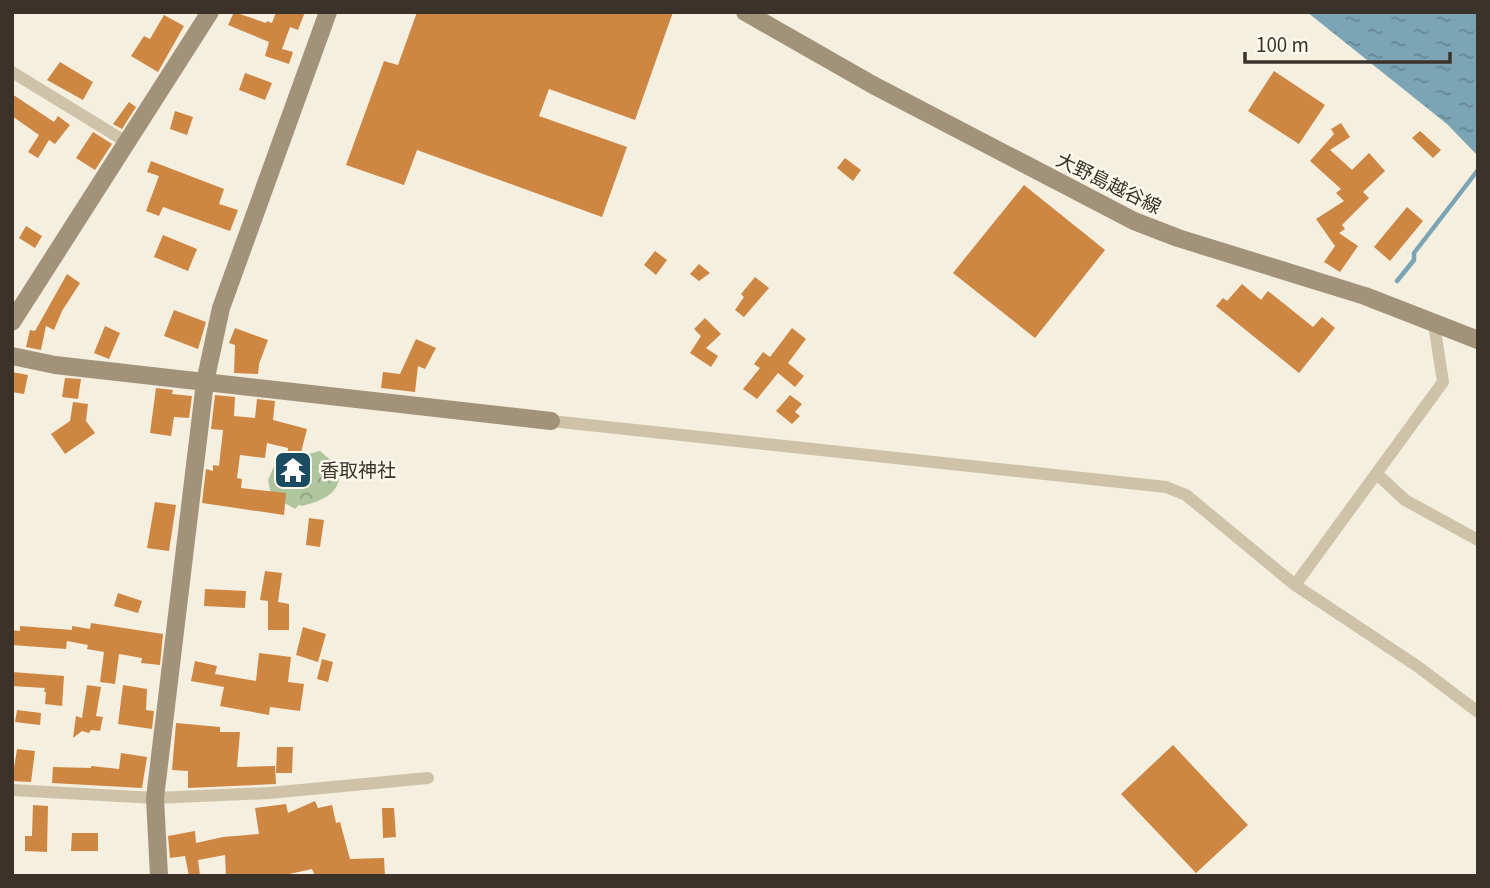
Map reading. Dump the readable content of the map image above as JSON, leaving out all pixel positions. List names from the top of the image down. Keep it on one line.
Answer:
{"streets":{"street":["大野島越谷線"]},"places":{"temple":["香取神社"]},"scale_bar":"100 m"}
